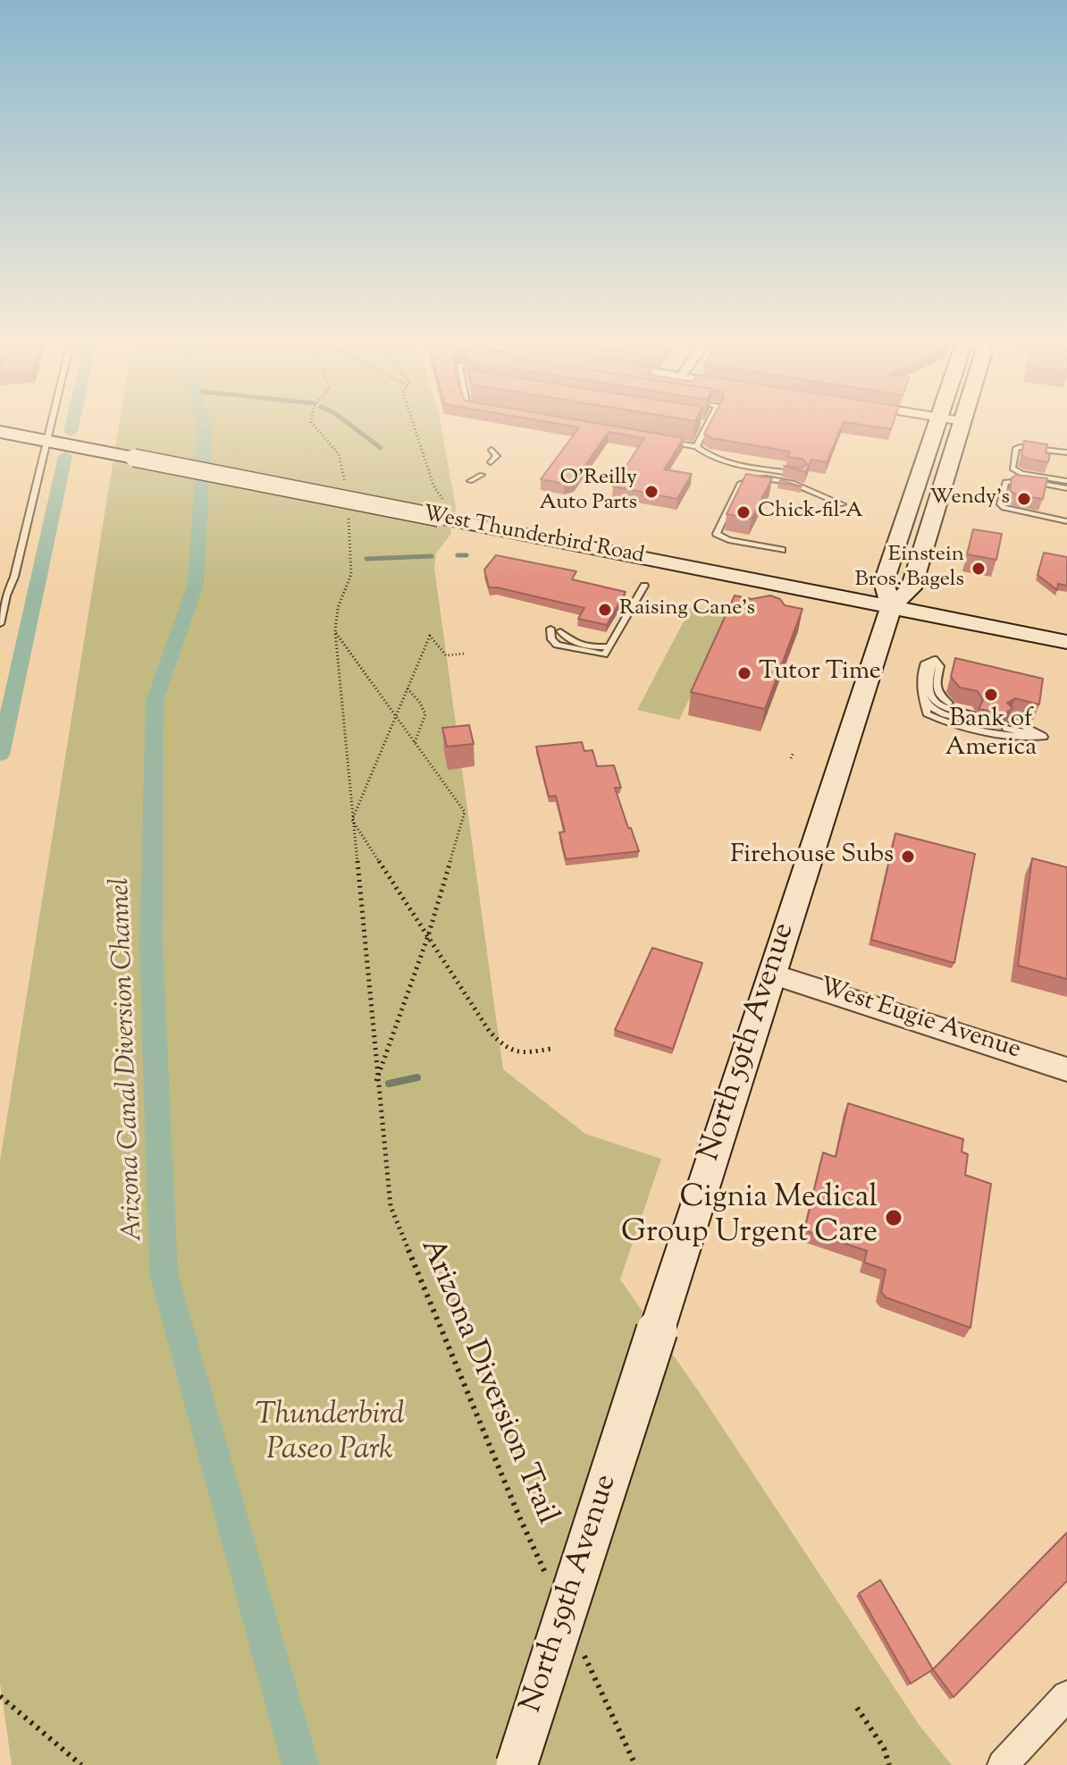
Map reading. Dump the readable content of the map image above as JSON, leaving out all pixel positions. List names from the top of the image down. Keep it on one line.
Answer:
{"streets":{"main road":["West Thunderbird Road","North 59th Avenue"],"street":["West Eugie Avenue"],"path":["Arizona Diversion Trail"]},"crossings":[["West Thunderbird Road","North 59th Avenue"],["West Eugie Avenue","North 59th Avenue"]],"water":["Arizona Canal Diversion Channel"],"parks":["Thunderbird Paseo Park"],"places":["O'Reilly Auto Parts","Wendy's","Chick-fil-A","Einstein Bros. Bagels","Raising Cane's","Tutor Time","Bank of America","Firehouse Subs","Cignia Medical Group Urgent Care"]}
